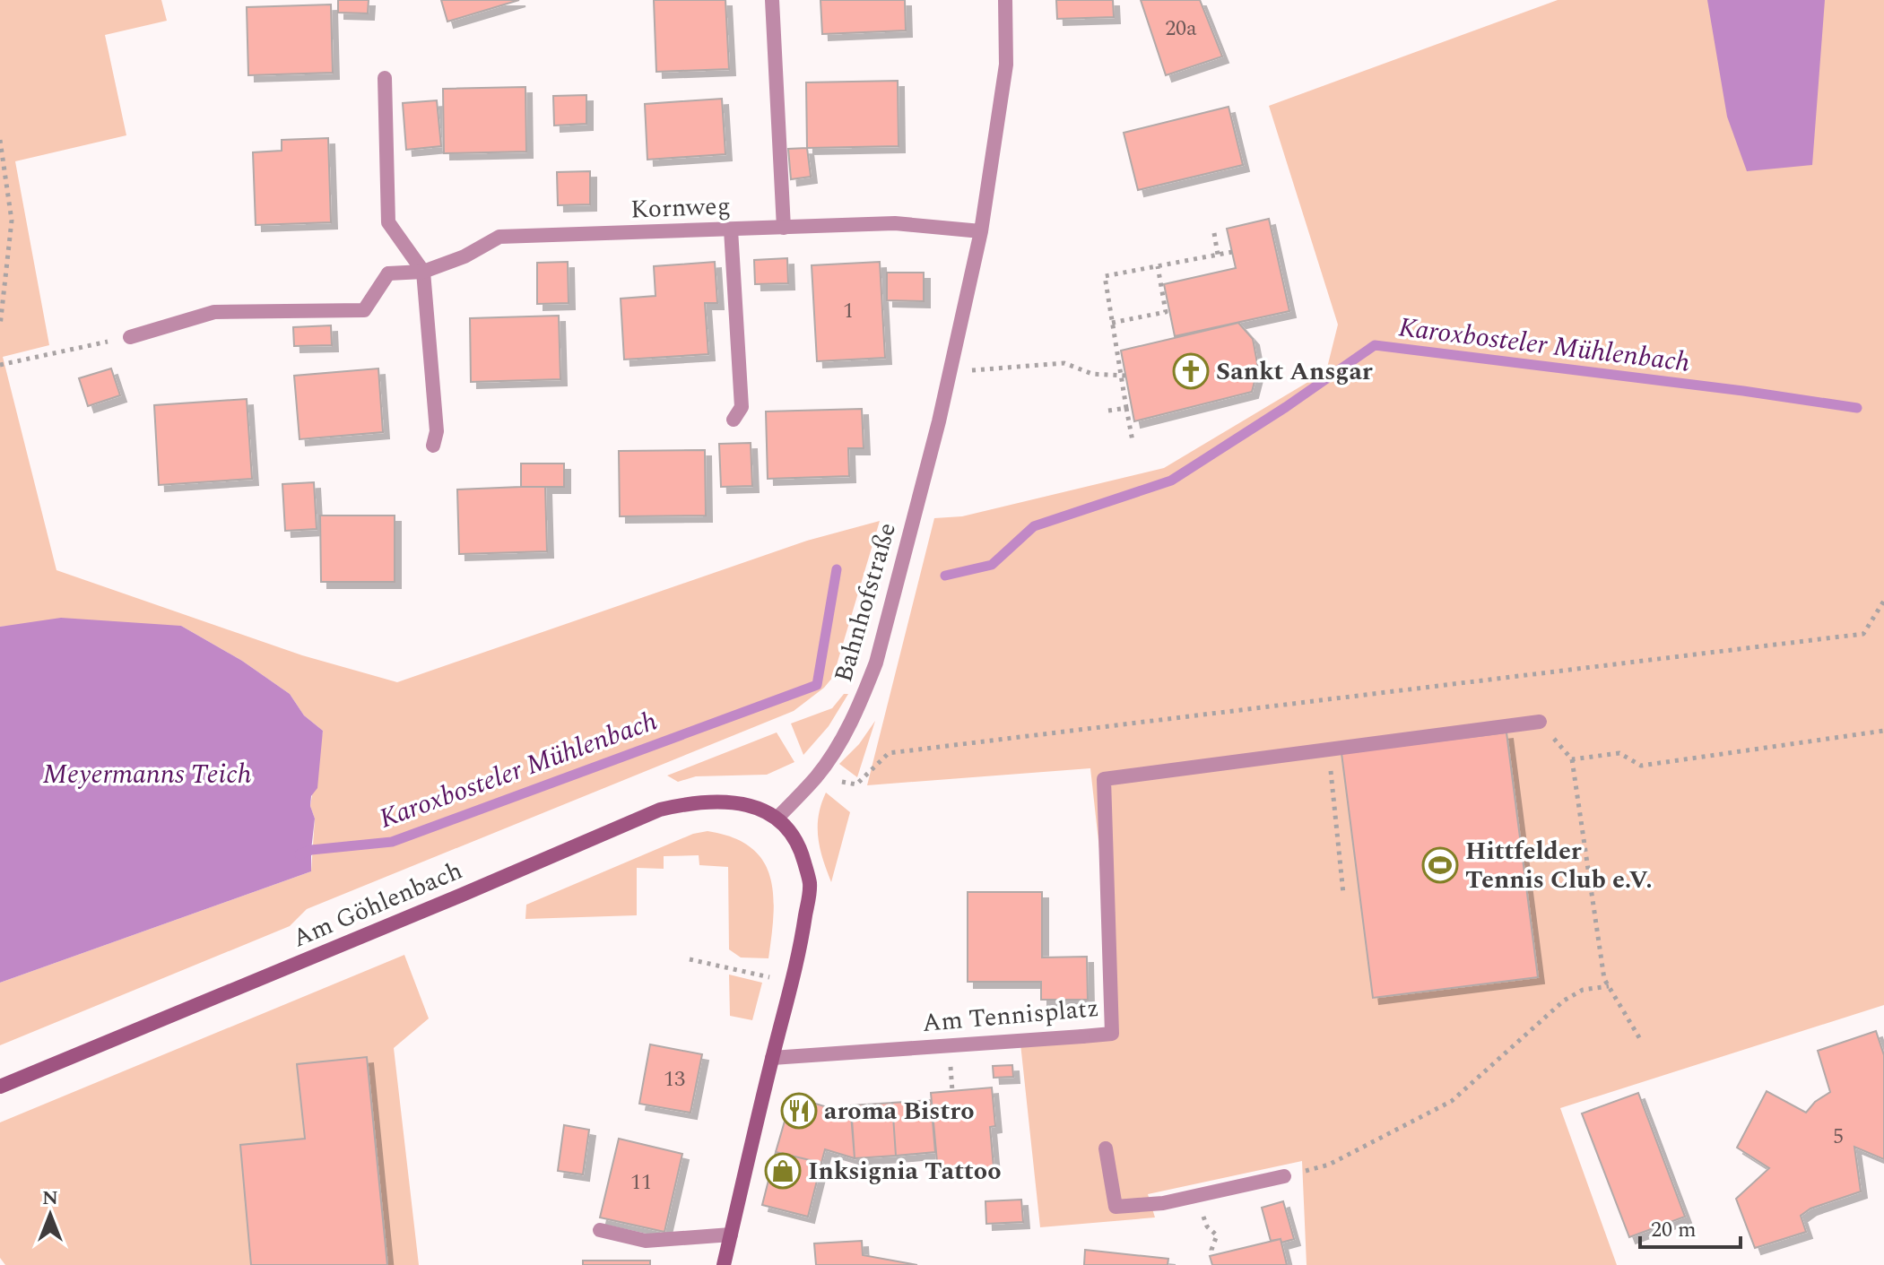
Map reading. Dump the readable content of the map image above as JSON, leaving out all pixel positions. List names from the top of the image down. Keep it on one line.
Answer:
{"streets":{"street":["Kornweg","Bahnhofstraße","Am Göhlenbach","Am Tennisplatz"]},"crossings":[["Kornweg","Bahnhofstraße"],["Bahnhofstraße","Am Göhlenbach"]],"water":["Karoxbosteler Mühlenbach","Meyermanns Teich"],"places":{"church":["Sankt Ansgar"],"sports":["Hittfelder Tennis Club e.V."],"restaurant":["aroma Bistro"],"shop":["Inksignia Tattoo"]},"house_numbers":["20a","1","13","5","11"],"scale_bar":"20 m","north":"top"}
